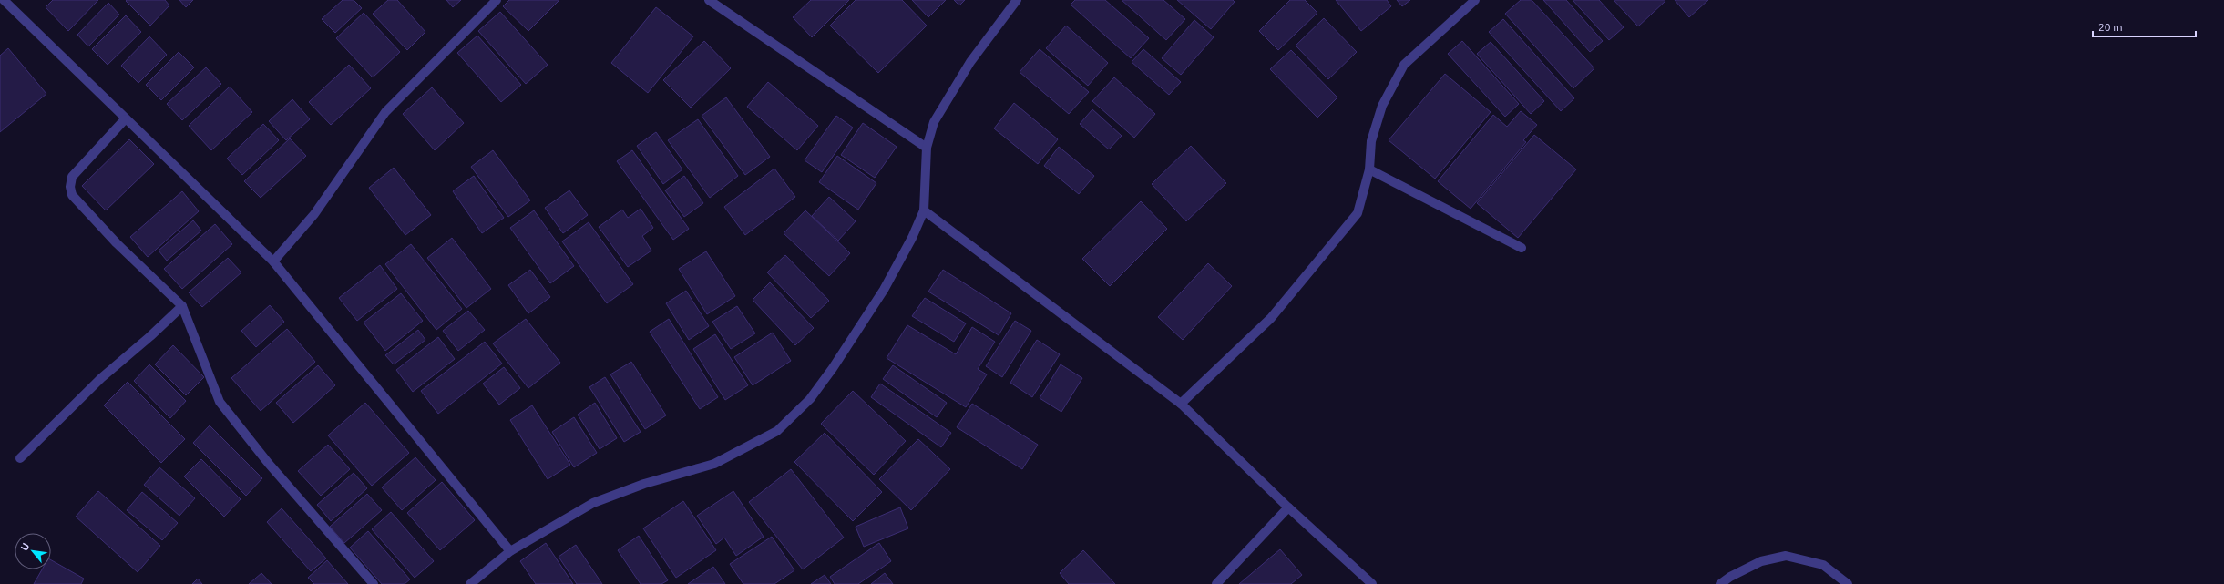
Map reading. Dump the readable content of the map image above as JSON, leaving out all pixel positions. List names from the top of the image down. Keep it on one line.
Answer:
{"scale_bar":"20 m","north":"top left"}
